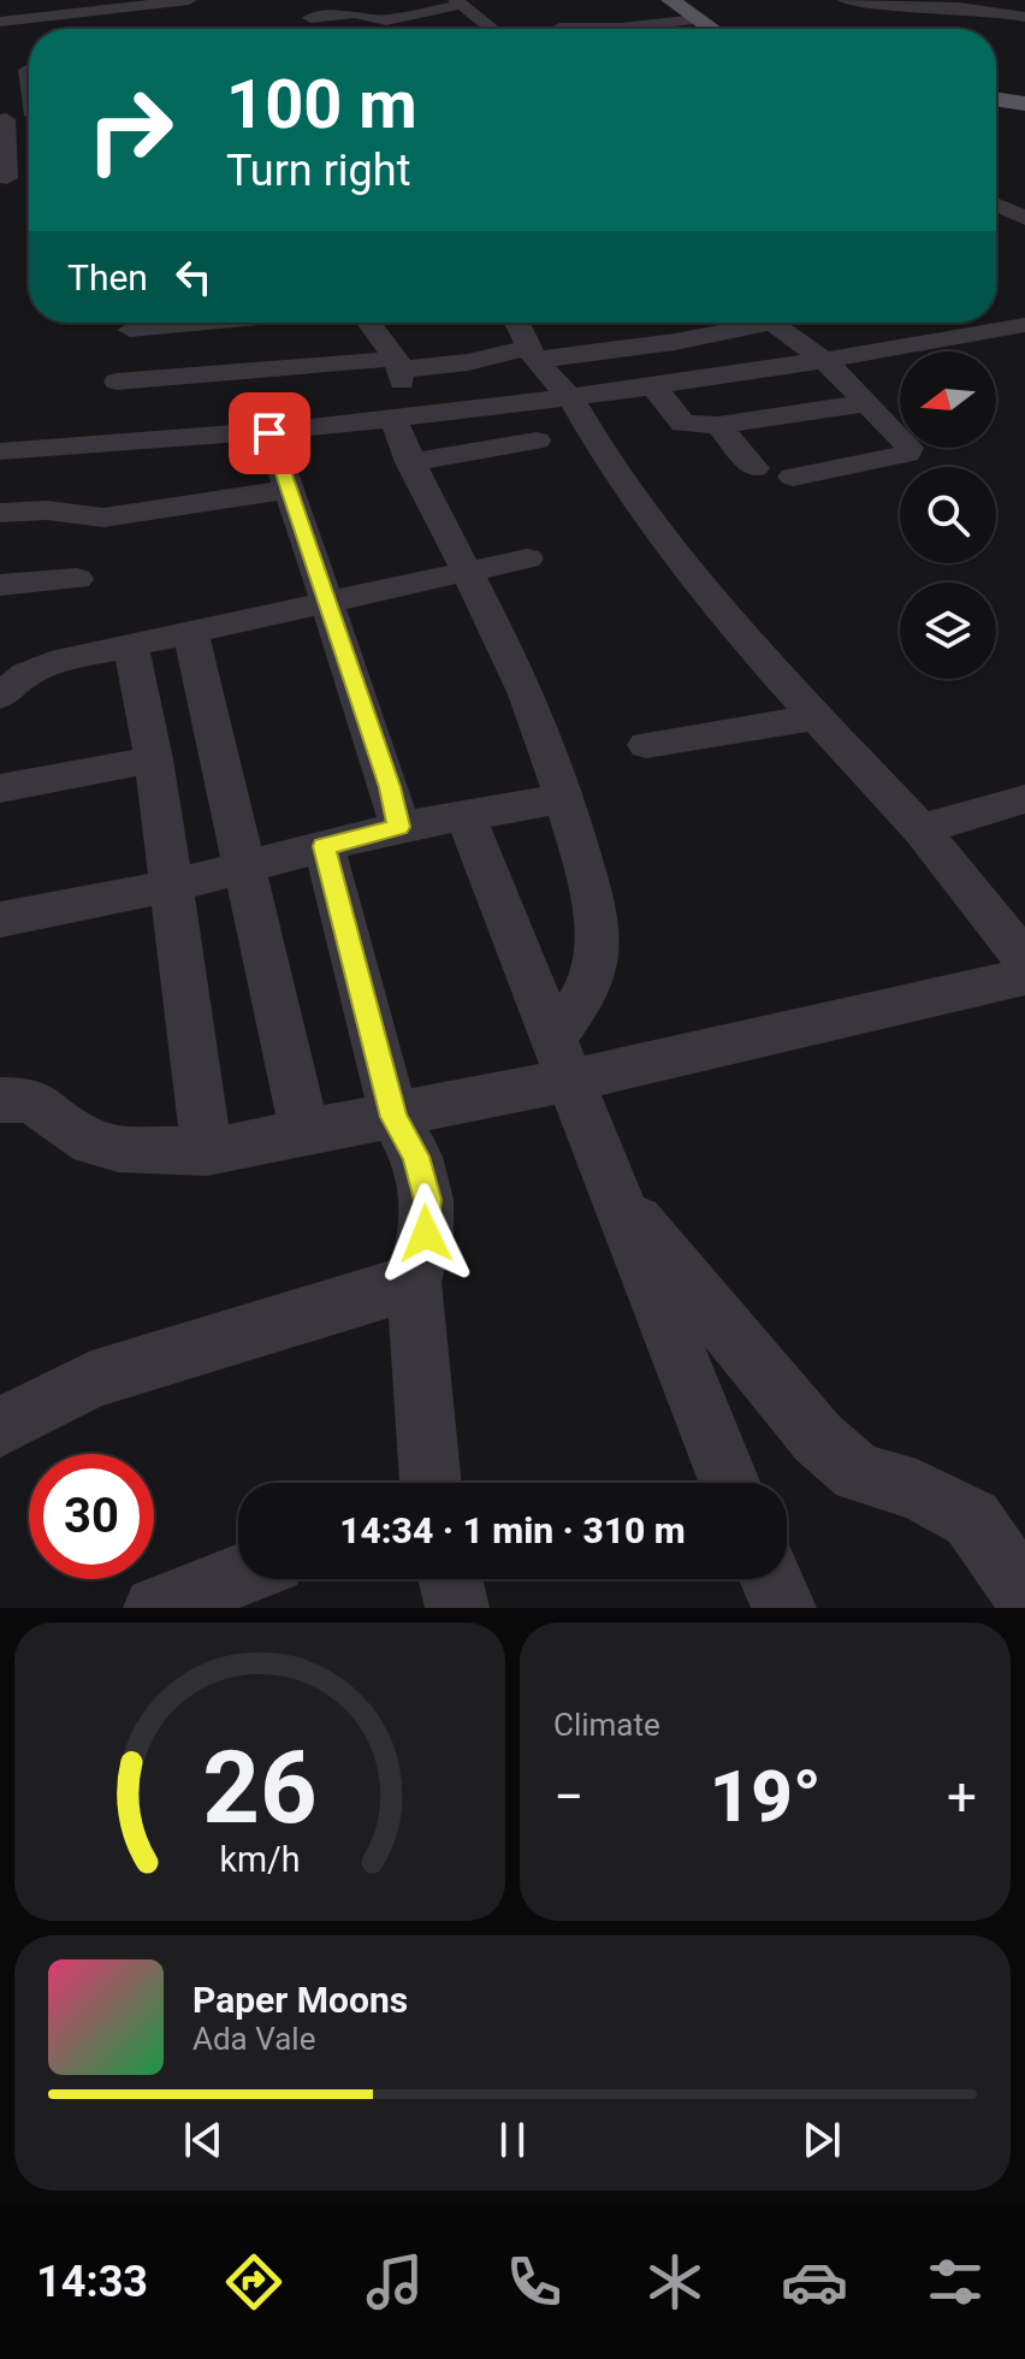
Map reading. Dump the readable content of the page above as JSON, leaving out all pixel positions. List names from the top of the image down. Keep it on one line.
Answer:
{"north":"left","page":{"turn":["100 m","Turn right"],"then":"Then","limit":"30","trip":"14:34 · 1 min · 310 m","tile":"Climate","heat":["−","19°","+"],"song":["Paper Moons","Ada Vale"],"tabs":"14:33","gauge":["26","km/h"]}}
